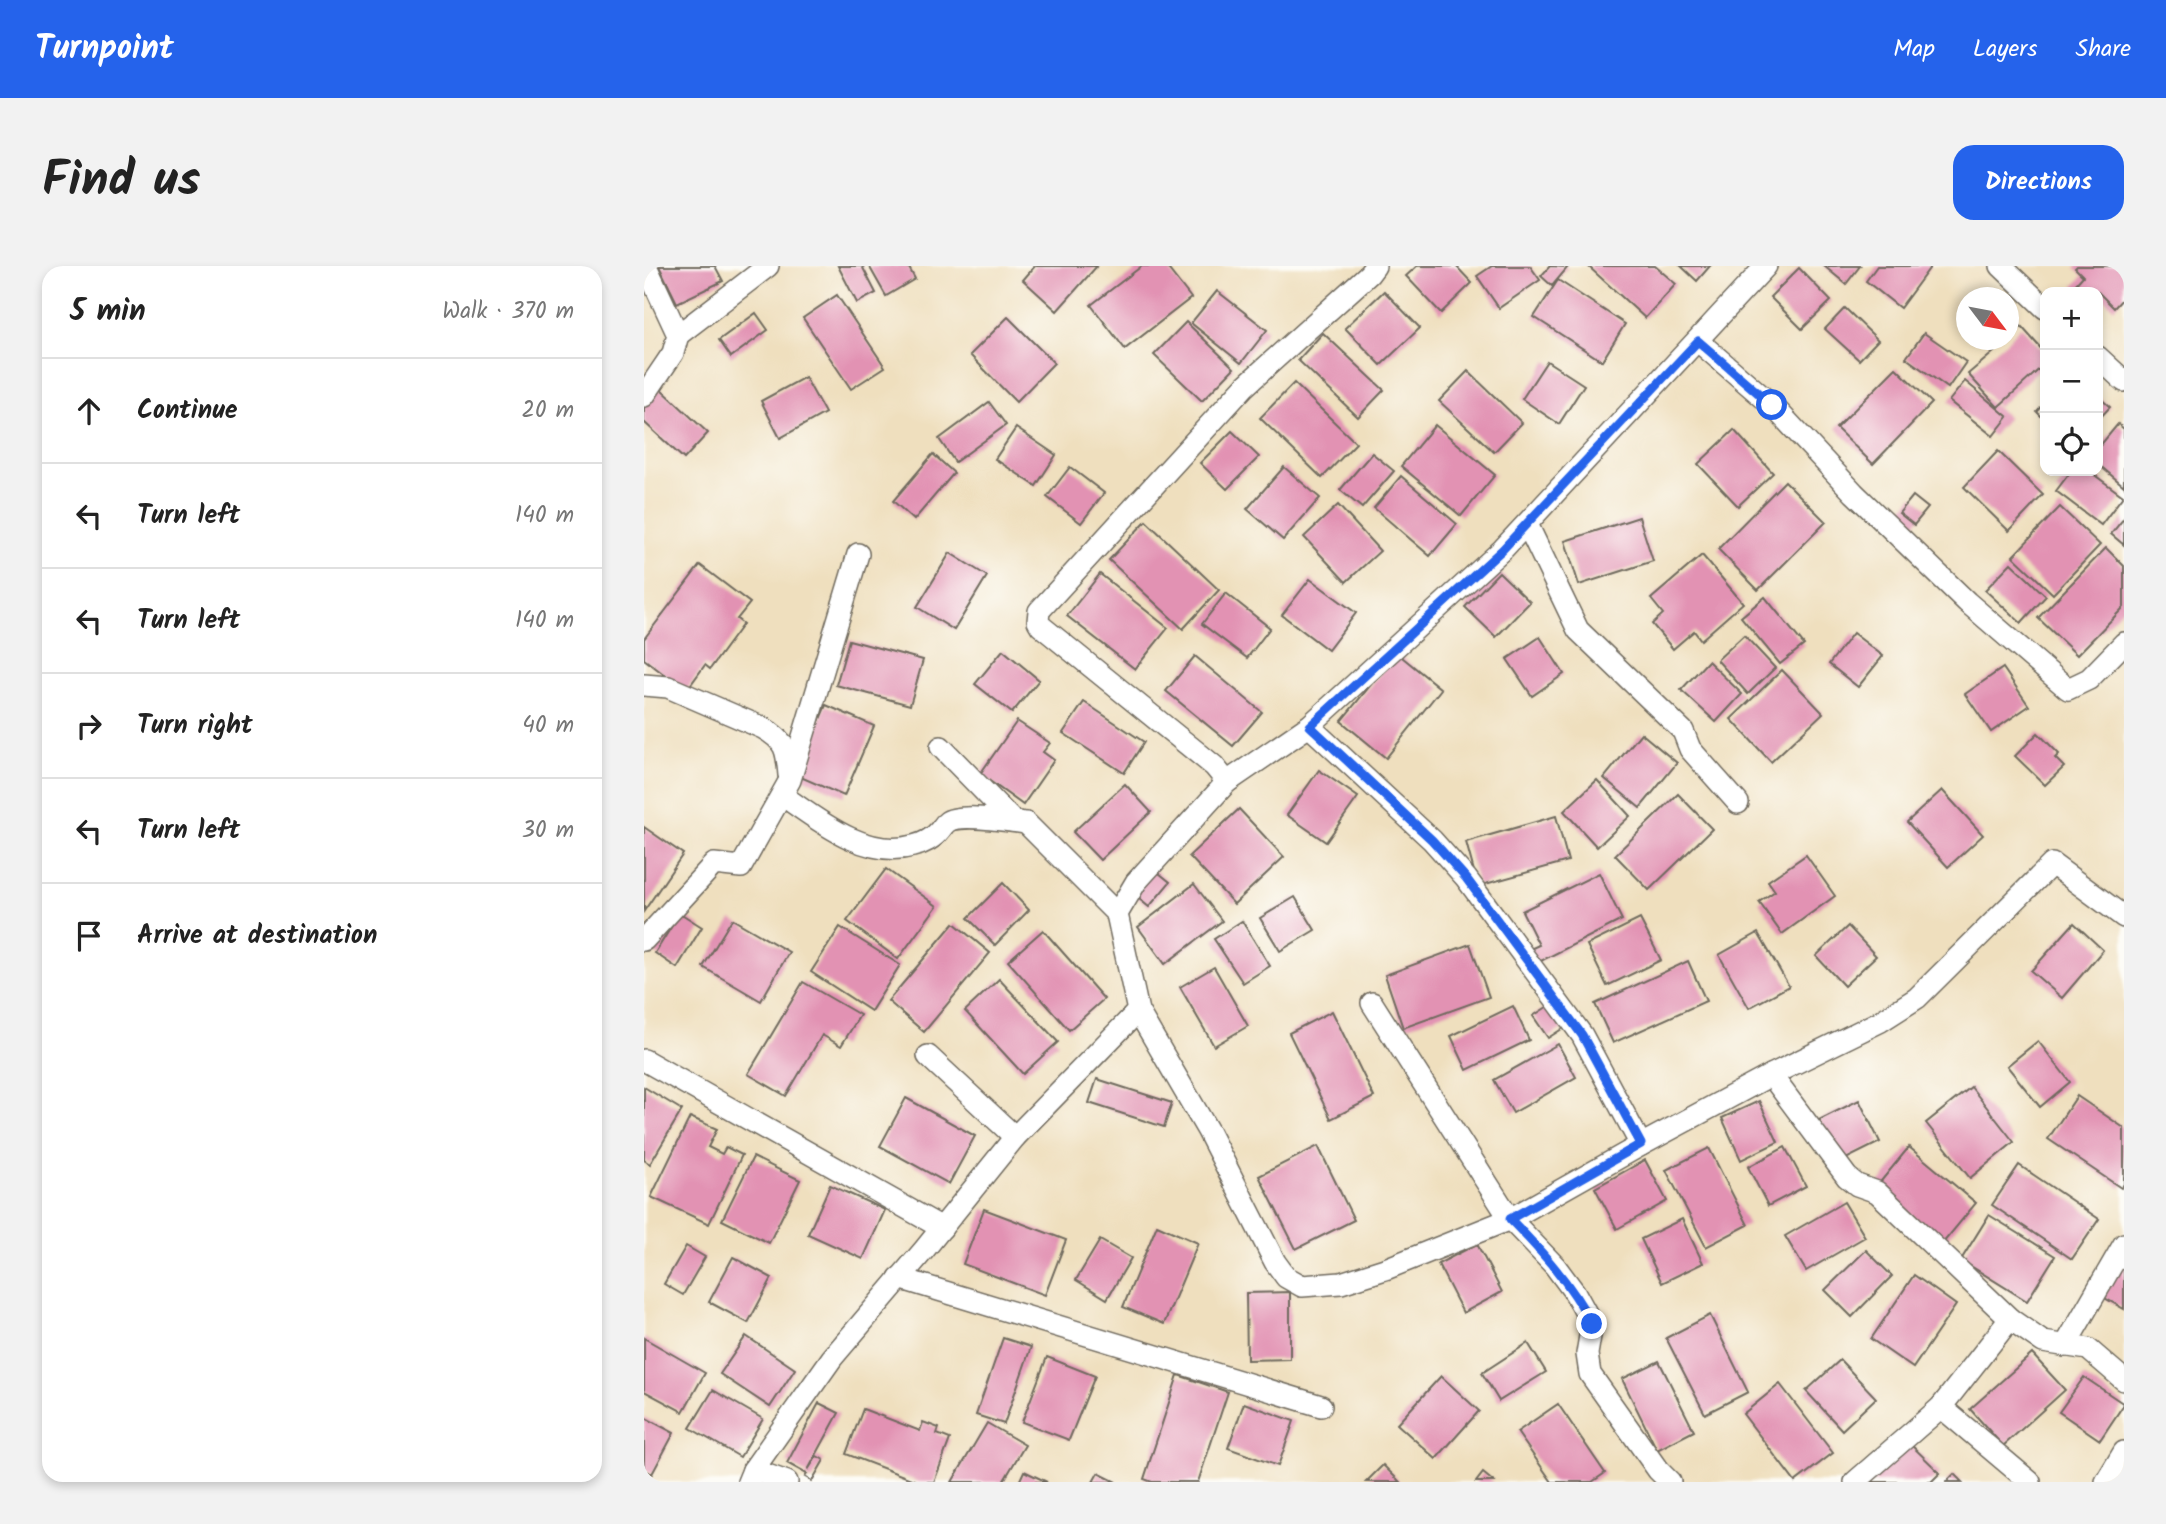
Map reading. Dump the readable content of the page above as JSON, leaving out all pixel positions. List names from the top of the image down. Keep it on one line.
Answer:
{"north":"bottom right","page":{"header":"Turnpoint","nav":["Map","Layers","Share"],"title":"Find us","buttons":"Directions","heading":["5 min","Walk · 370 m"],"map_buttons":["+","−"],"list":[["Continue","20 m"],["Turn left","140 m"],["Turn left","140 m"],["Turn right","40 m"],["Turn left","30 m"],"Arrive at destination"]}}
